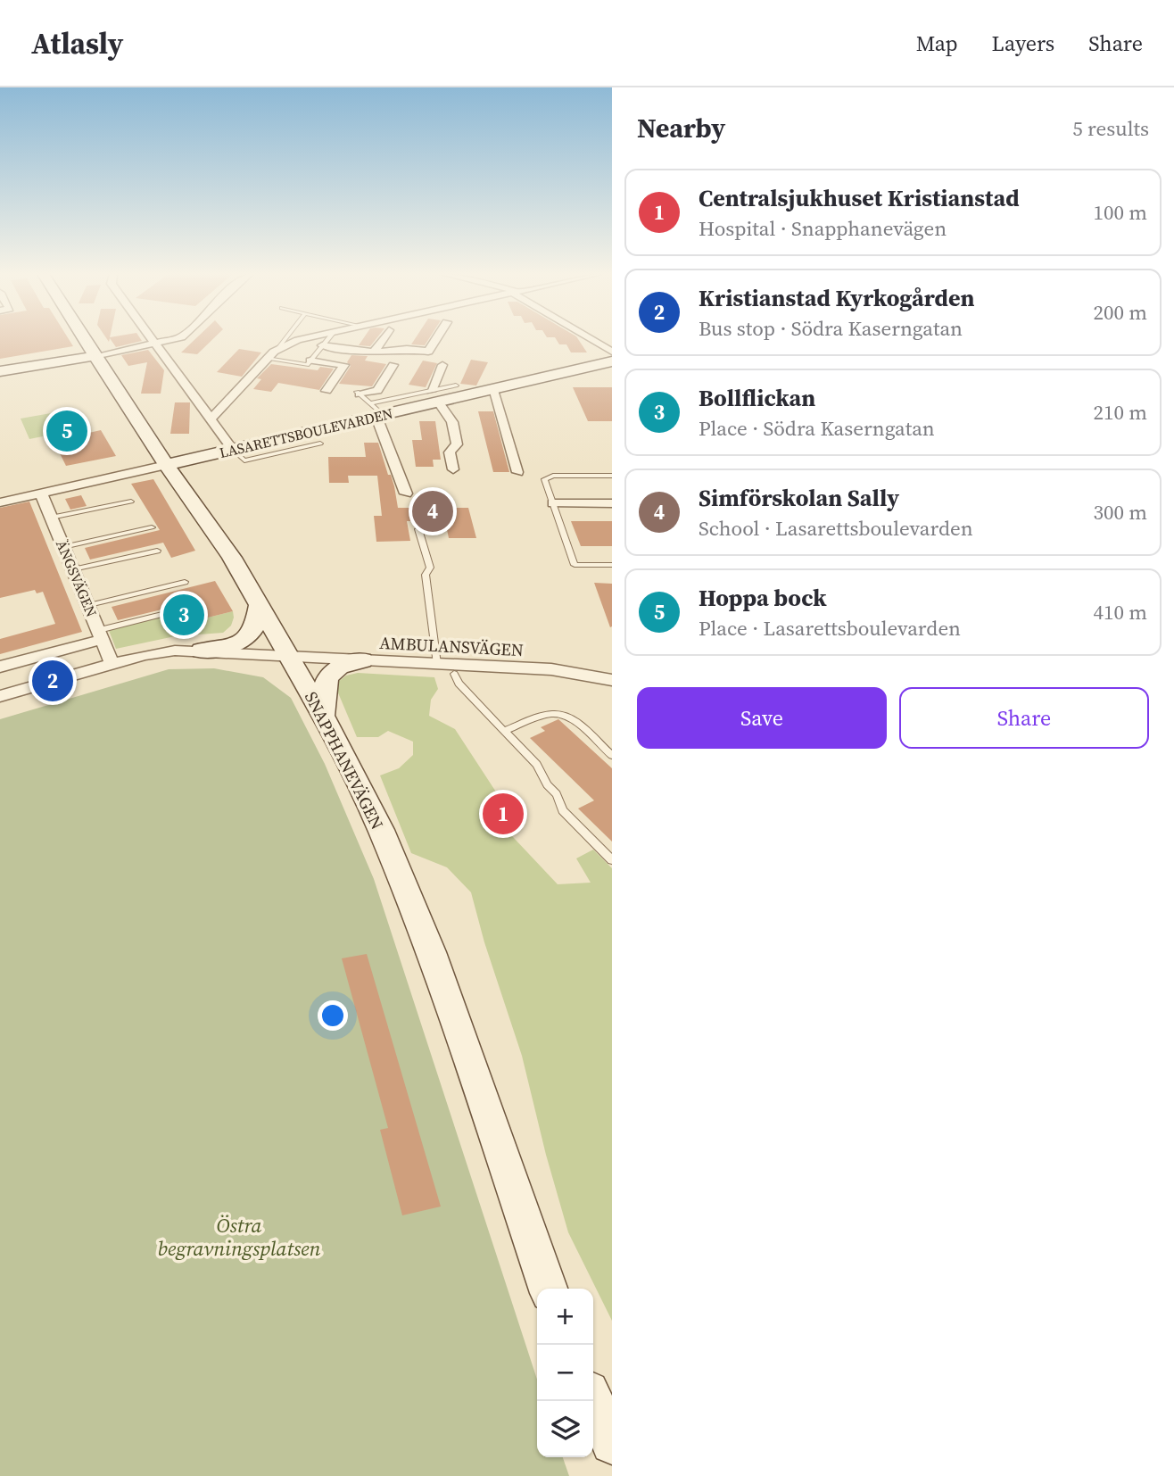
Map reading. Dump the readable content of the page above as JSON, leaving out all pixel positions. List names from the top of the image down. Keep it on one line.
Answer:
{"streets":{"main road":["LASARETTSBOULEVARDEN","SNAPPHANEVÄGEN"],"street":["ÄNGSVÄGEN","AMBULANSVÄGEN"]},"crossings":[["LASARETTSBOULEVARDEN","ÄNGSVÄGEN"],["LASARETTSBOULEVARDEN","SNAPPHANEVÄGEN"],["ÄNGSVÄGEN","AMBULANSVÄGEN"],["AMBULANSVÄGEN","SNAPPHANEVÄGEN"]],"parks":["Östra begravningsplatsen"],"page":{"header":"Atlasly","nav":["Map","Layers","Share"],"heading":["Nearby","5 results"],"list":[{"mark":"1","name":"Centralsjukhuset Kristianstad","note":"Hospital · Snapphanevägen","value":"100 m"},{"mark":"2","name":"Kristianstad Kyrkogården","note":"Bus stop · Södra Kaserngatan","value":"200 m"},{"mark":"3","name":"Bollflickan","note":"Place · Södra Kaserngatan","value":"210 m"},{"mark":"4","name":"Simförskolan Sally","note":"School · Lasarettsboulevarden","value":"300 m"},{"mark":"5","name":"Hoppa bock","note":"Place · Lasarettsboulevarden","value":"410 m"}],"pins":["5","4","3","2","1"],"buttons":["Save","Share"],"map_buttons":["+","−"]}}
